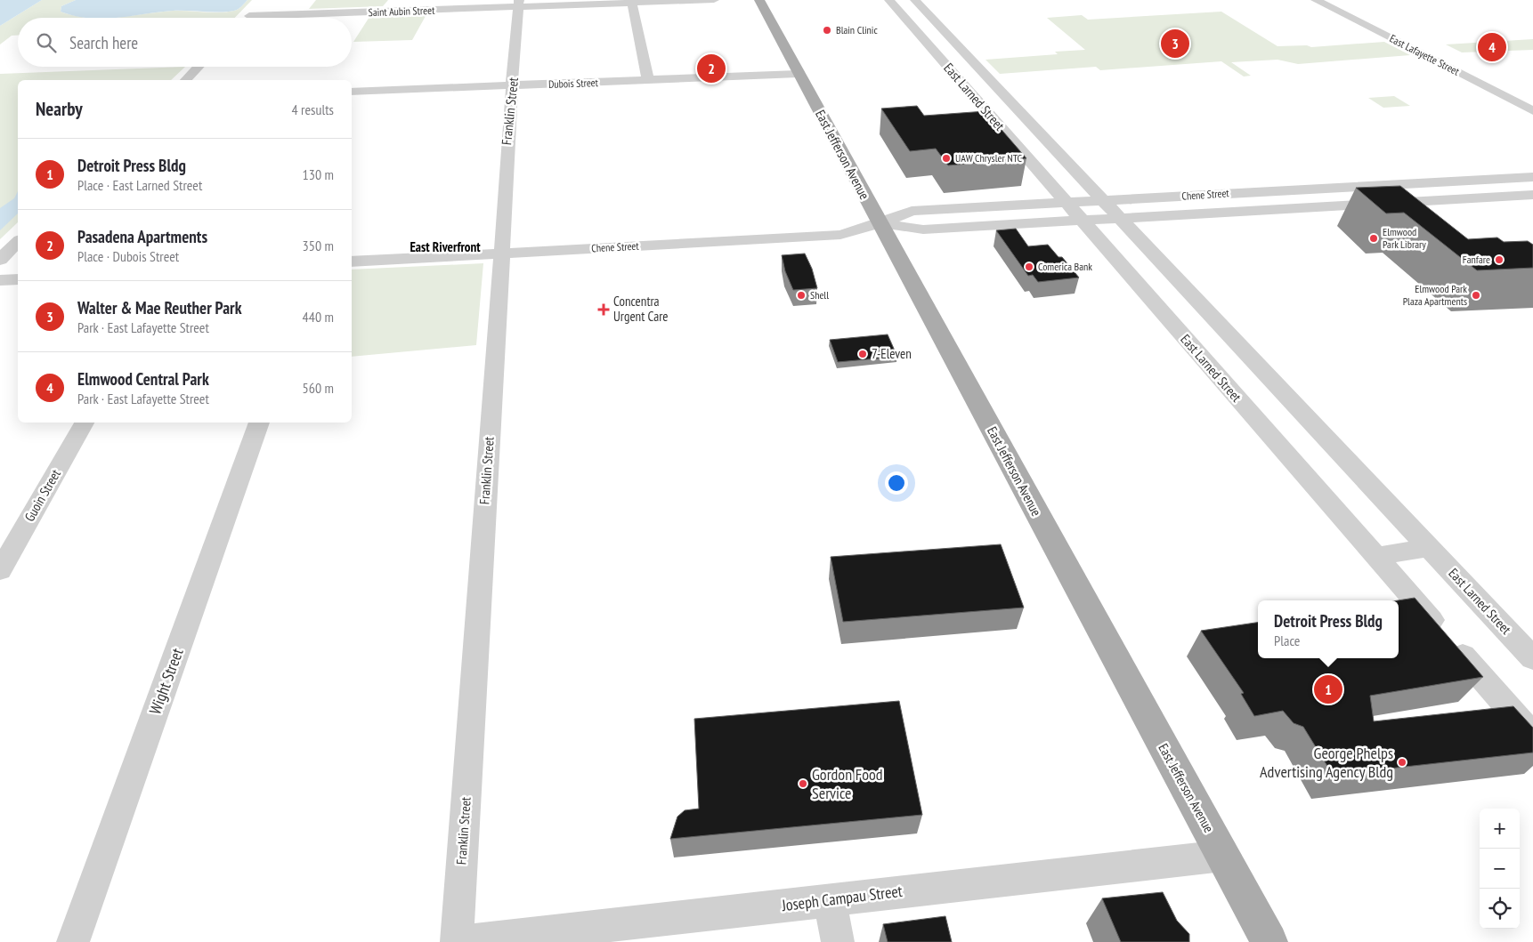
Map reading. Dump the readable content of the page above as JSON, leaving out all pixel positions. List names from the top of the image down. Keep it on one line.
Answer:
{"streets":{"main road":["East Jefferson Avenue"],"street":["Saint Aubin Street","East Lafayette Street","Dubois Street","East Larned Street","Franklin Street","Chene Street","Guoin Street","Wight Street","Joseph Campau Street"]},"crossings":[["Saint Aubin Street","Franklin Street"],["Dubois Street","Franklin Street"],["Dubois Street","East Jefferson Avenue"],["East Larned Street","Chene Street"],["Franklin Street","Chene Street"],["East Jefferson Avenue","Chene Street"],["East Jefferson Avenue","Joseph Campau Street"]],"districts":["East Riverfront"],"places":{"other":["Blain Clinic","UAW Chrysler NTC","Elmwood Park Library","Fanfare","Comerica Bank","Shell","Elmwood Park Plaza Apartments","7-Eleven","George Phelps Advertising Agency Bldg","Gordon Food Service"],"health":["Concentra Urgent Care"]},"page":{"search":"Search here","pins":["3","4","2","1"],"heading":["Nearby","4 results"],"list":[{"mark":"1","name":"Detroit Press Bldg","note":"Place · East Larned Street","value":"130 m"},{"mark":"2","name":"Pasadena Apartments","note":"Place · Dubois Street","value":"350 m"},{"mark":"3","name":"Walter & Mae Reuther Park","note":"Park · East Lafayette Street","value":"440 m"},{"mark":"4","name":"Elmwood Central Park","note":"Park · East Lafayette Street","value":"560 m"}],"popup":["Detroit Press Bldg","Place"],"map_buttons":["+","−"]}}
